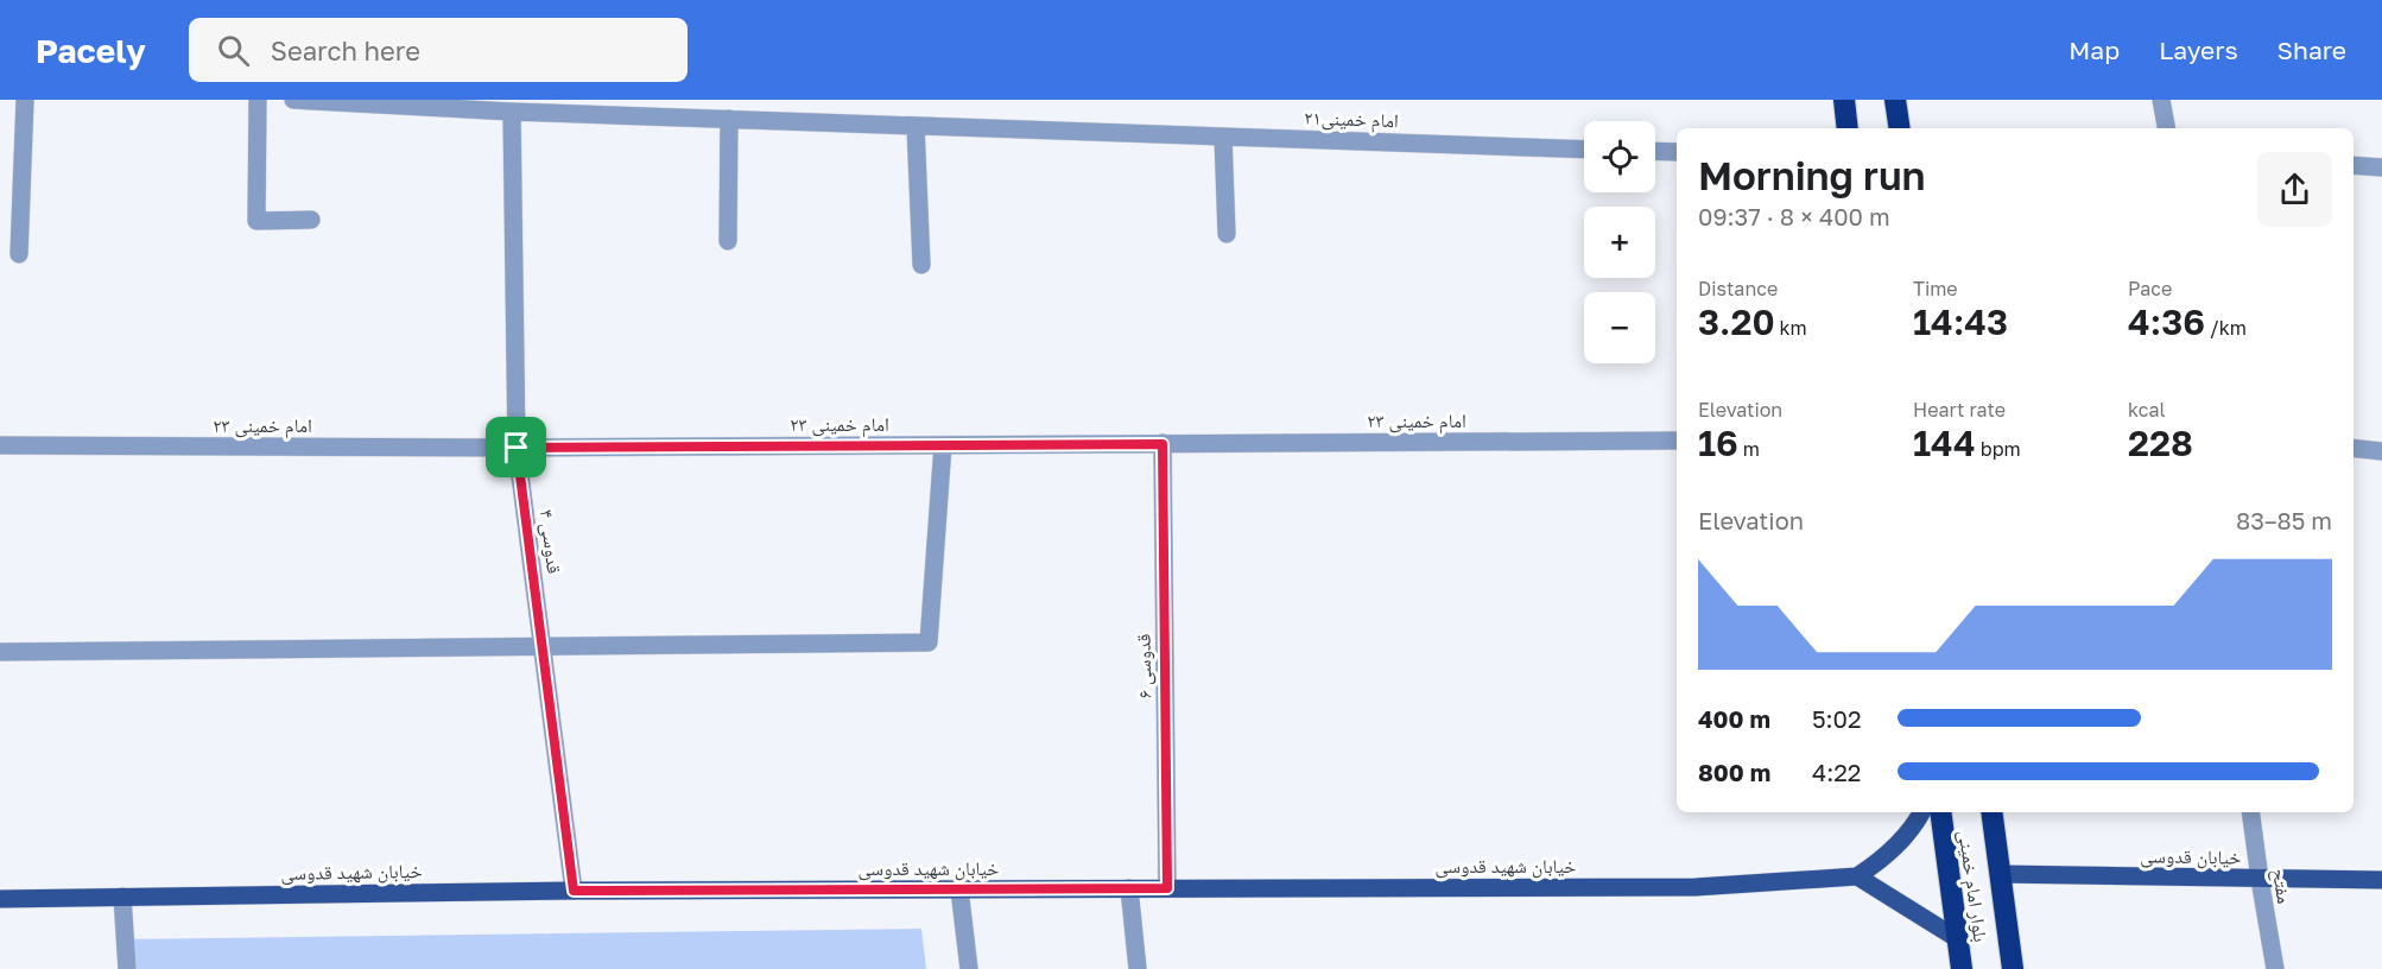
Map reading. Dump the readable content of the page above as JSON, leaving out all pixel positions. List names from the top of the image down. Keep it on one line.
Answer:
{"streets":{"highway":["بلوار امام خمینی"],"main road":["خیابان قدوسی","خیابان شهید قدوسی"],"street":["امام خمینی۲۱","امام خمینی ۲۳","قدوسی ۴","قدوسی ۶","مفتح"]},"crossings":[["امام خمینی۲۱","قدوسی ۴"],["امام خمینی ۲۳","قدوسی ۴"],["امام خمینی ۲۳","قدوسی ۶"],["قدوسی ۴","خیابان شهید قدوسی"],["قدوسی ۶","خیابان شهید قدوسی"],["خیابان قدوسی","بلوار امام خمینی"],["خیابان قدوسی","مفتح"]],"page":{"header":"Pacely","search":"Search here","nav":["Map","Layers","Share"],"map_buttons":["+","−"],"heading":["Morning run","09:37 · 8 × 400 m"],"stats":[["Distance","3.20 km"],["Time","14:43"],["Pace","4:36 /km"],["Elevation","16 m"],["Heart rate","144 bpm"],["kcal","228"]],"chart":["Elevation","83–85 m"],"list":[{"name":"400 m","note":"5:02"},{"name":"800 m","note":"4:22"}]}}
